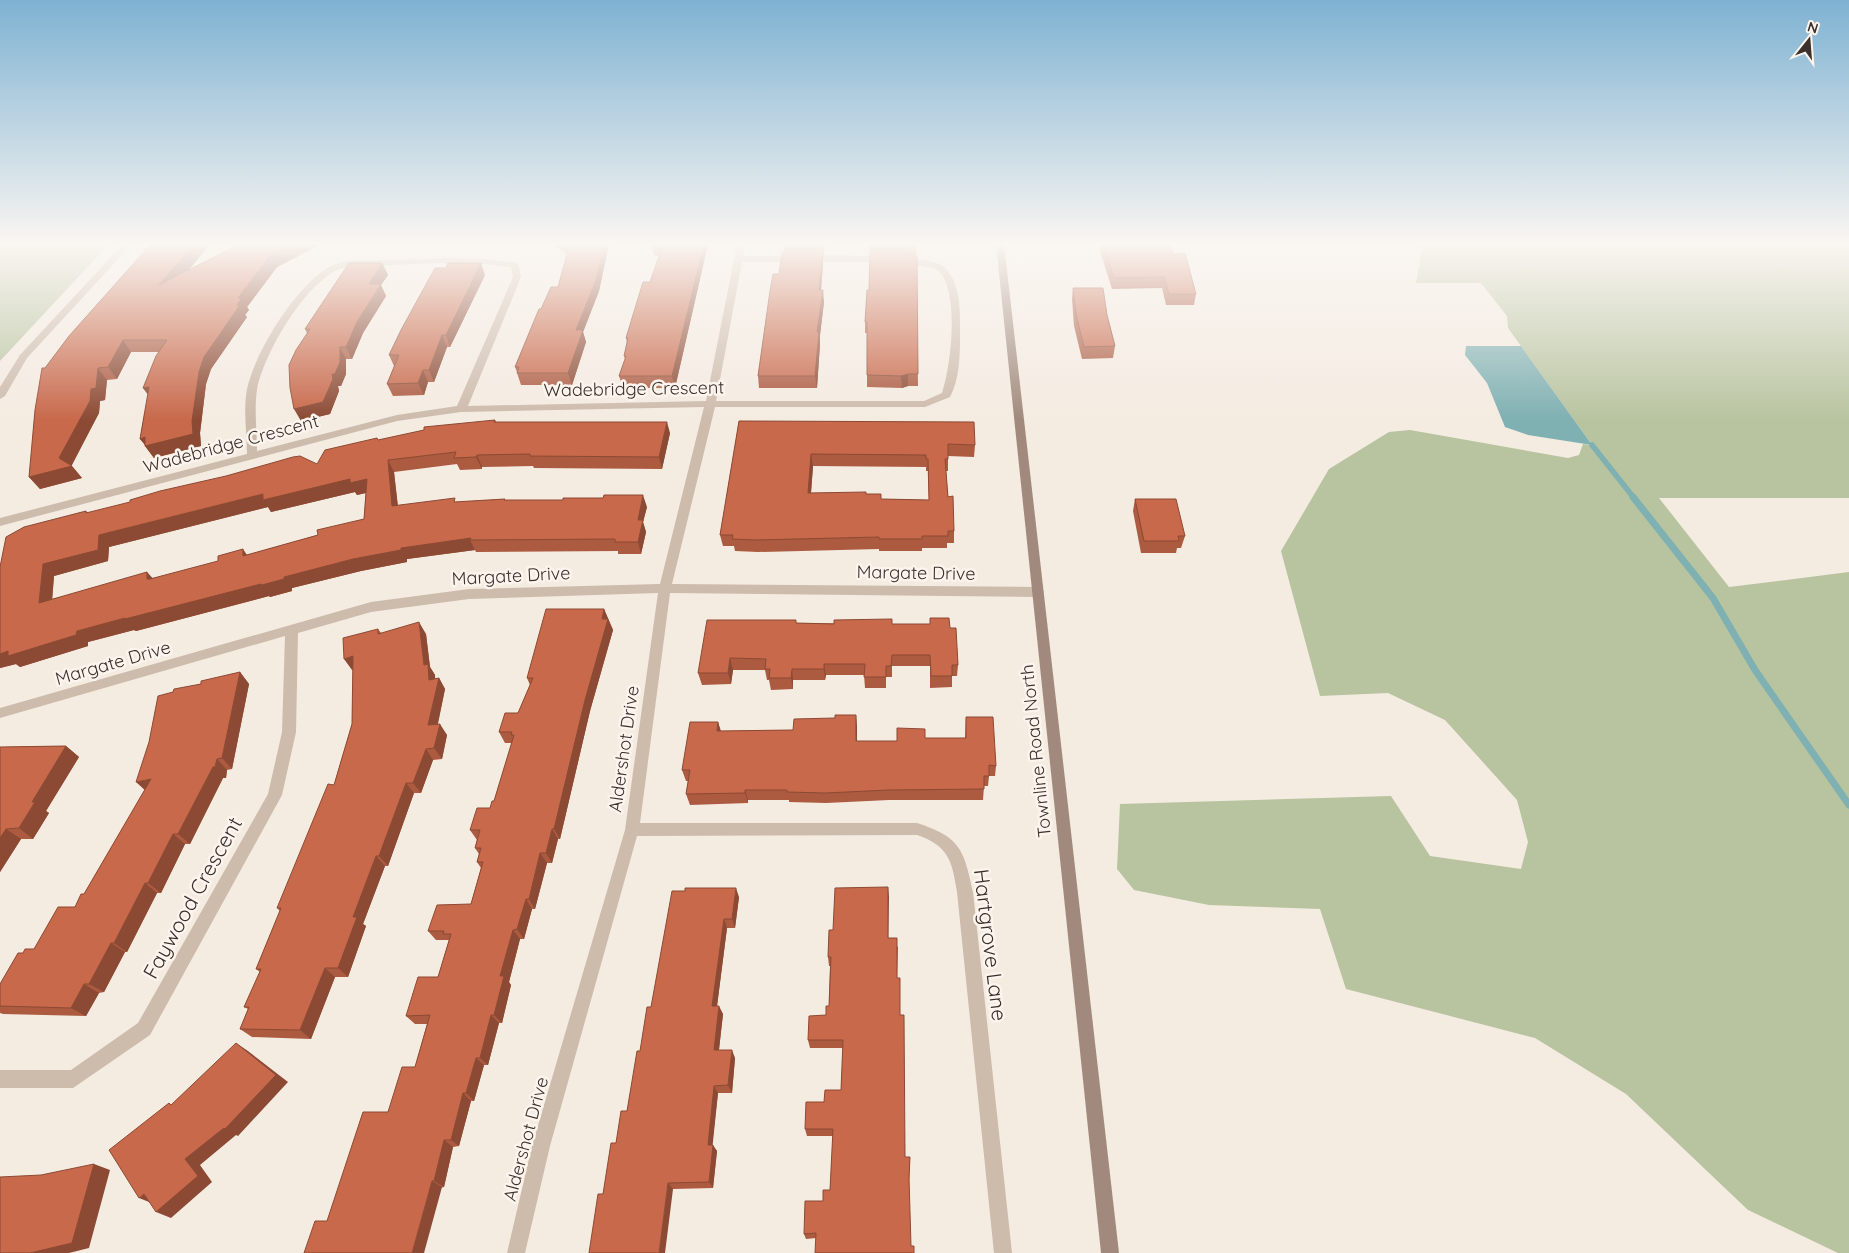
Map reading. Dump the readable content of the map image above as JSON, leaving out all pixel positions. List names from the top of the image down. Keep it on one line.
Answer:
{"streets":{"main road":["Townline Road North"],"street":["Wadebridge Crescent","Margate Drive","Aldershot Drive","Faywood Crescent","Hartgrove Lane"]},"crossings":[["Wadebridge Crescent","Aldershot Drive"],["Margate Drive","Aldershot Drive"],["Margate Drive","Townline Road North"],["Margate Drive","Faywood Crescent"],["Aldershot Drive","Hartgrove Lane"]],"north":"top"}
